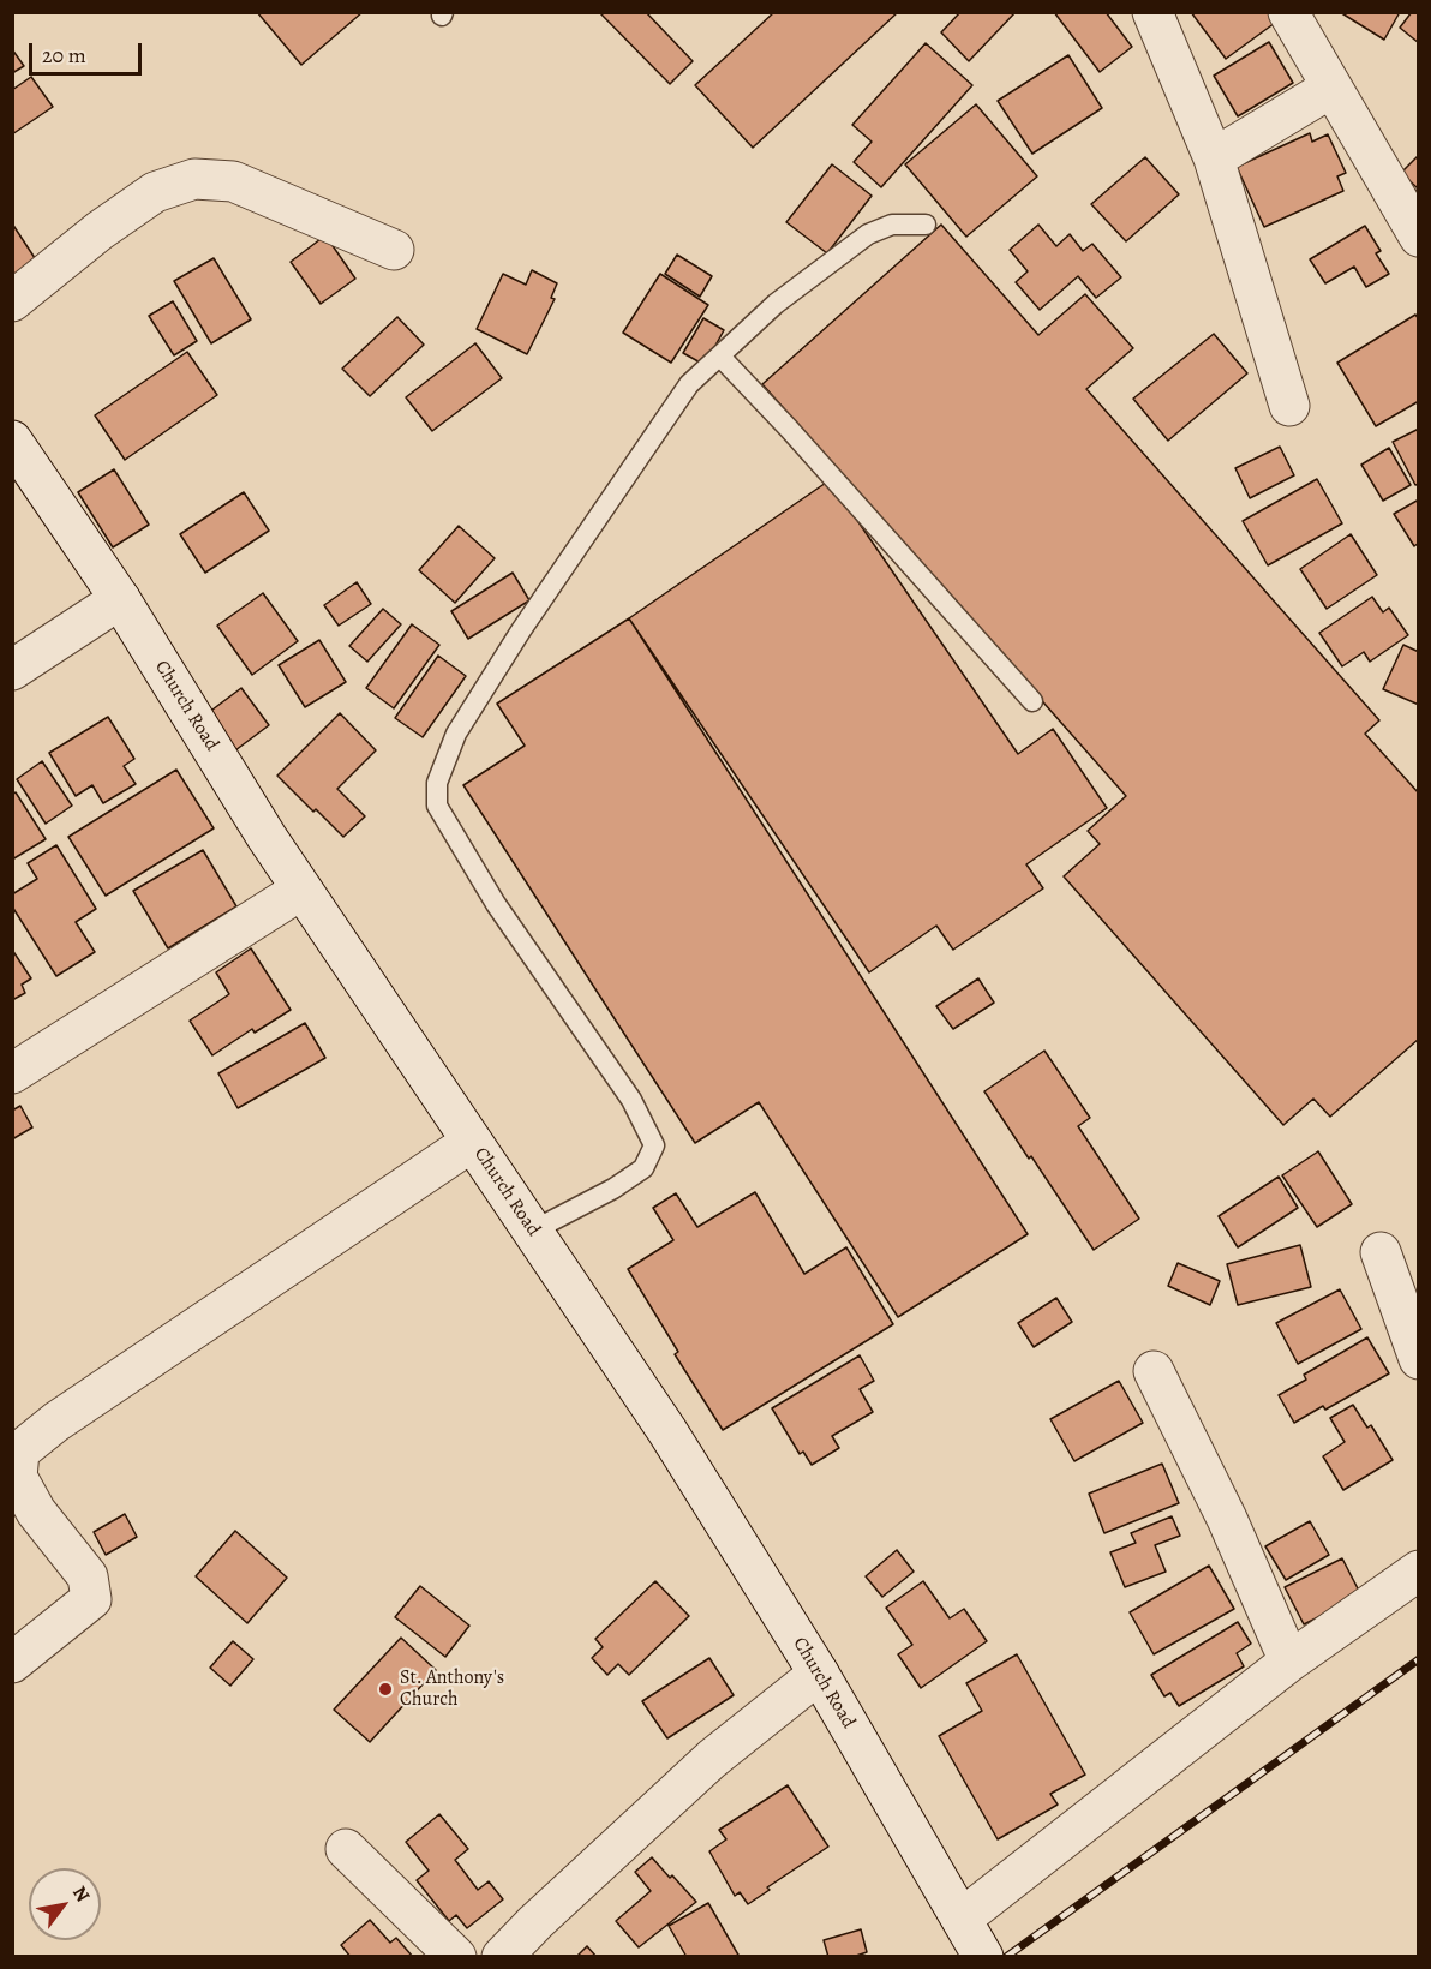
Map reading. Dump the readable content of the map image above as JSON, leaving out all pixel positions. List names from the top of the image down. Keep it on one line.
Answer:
{"streets":{"street":["Church Road"]},"places":["St. Anthony's Church"],"scale_bar":"20 m","north":"top right"}
